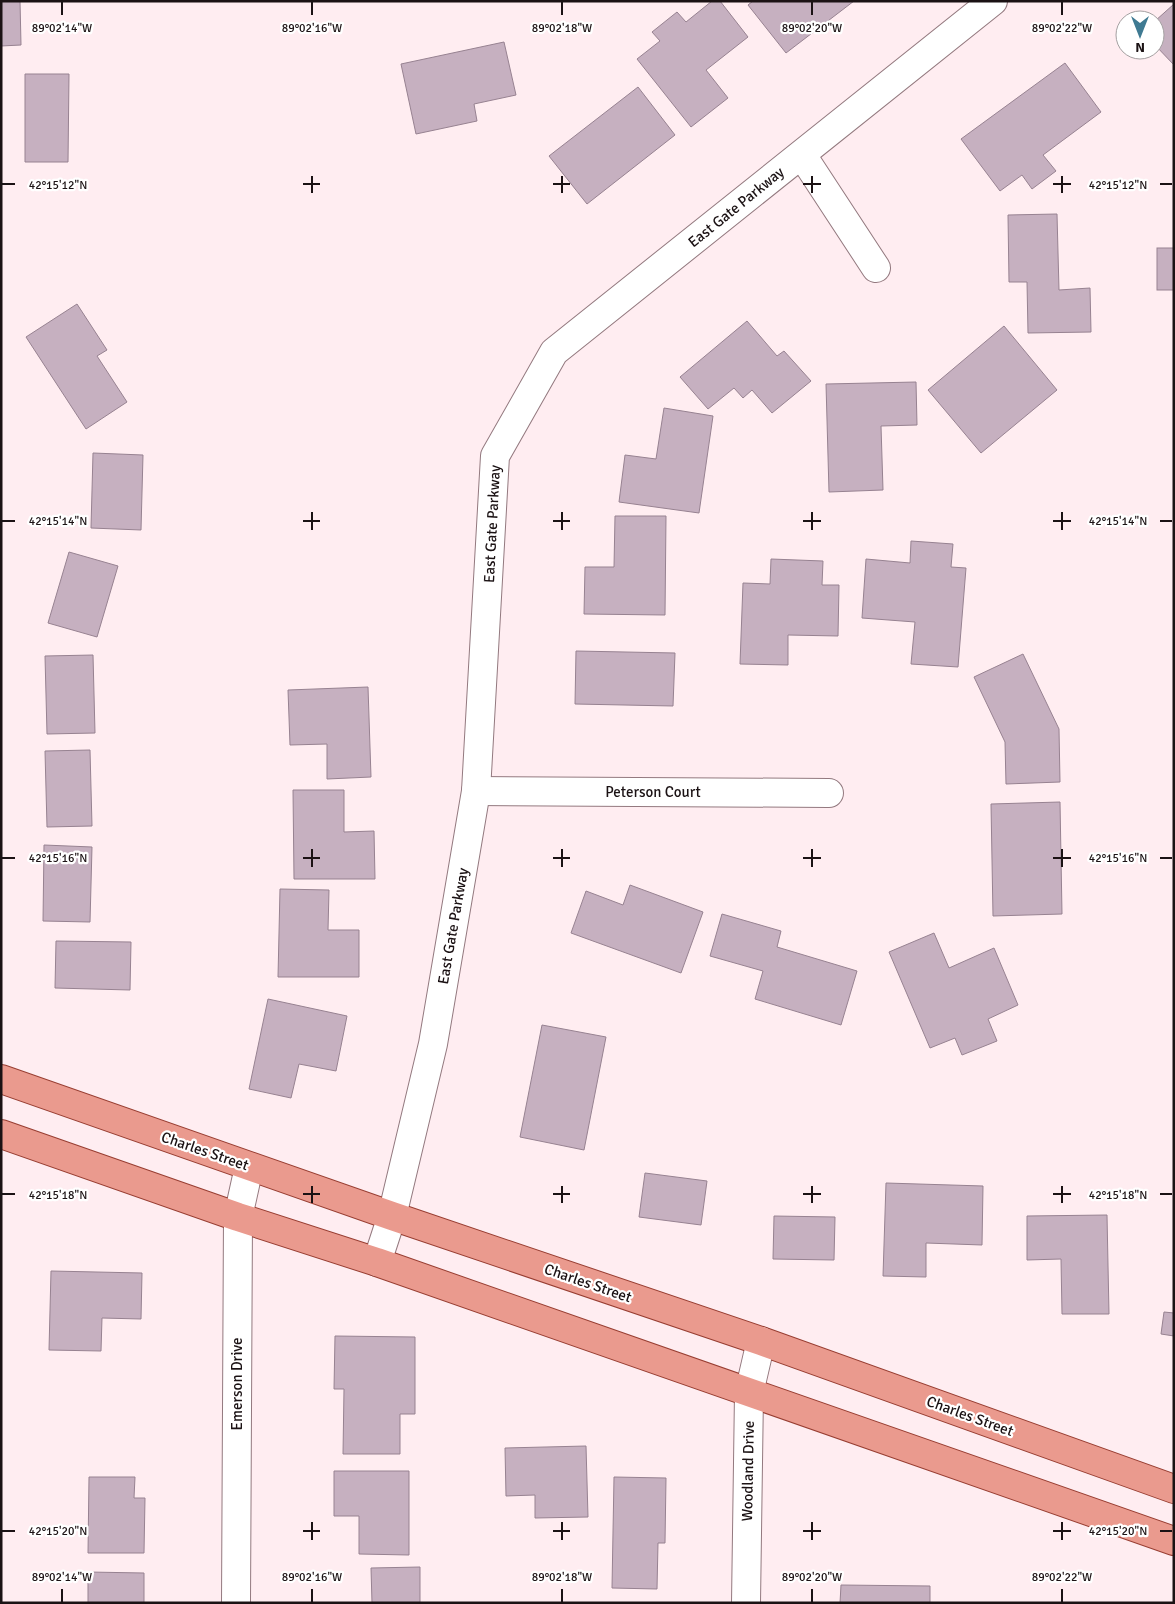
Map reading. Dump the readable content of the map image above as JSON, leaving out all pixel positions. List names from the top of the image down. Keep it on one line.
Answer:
{"streets":{"main road":["Charles Street"],"street":["East Gate Parkway","Peterson Court","Emerson Drive","Woodland Drive"]},"crossings":[["East Gate Parkway","Peterson Court"],["East Gate Parkway","Charles Street"],["Charles Street","Emerson Drive"],["Charles Street","Woodland Drive"]],"north":"bottom","coordinates":["89°02'14\"W","89°02'16\"W","89°02'18\"W","89°02'20\"W","89°02'22\"W","42°15'12\"N","42°15'14\"N","42°15'16\"N","42°15'18\"N","42°15'20\"N"]}
